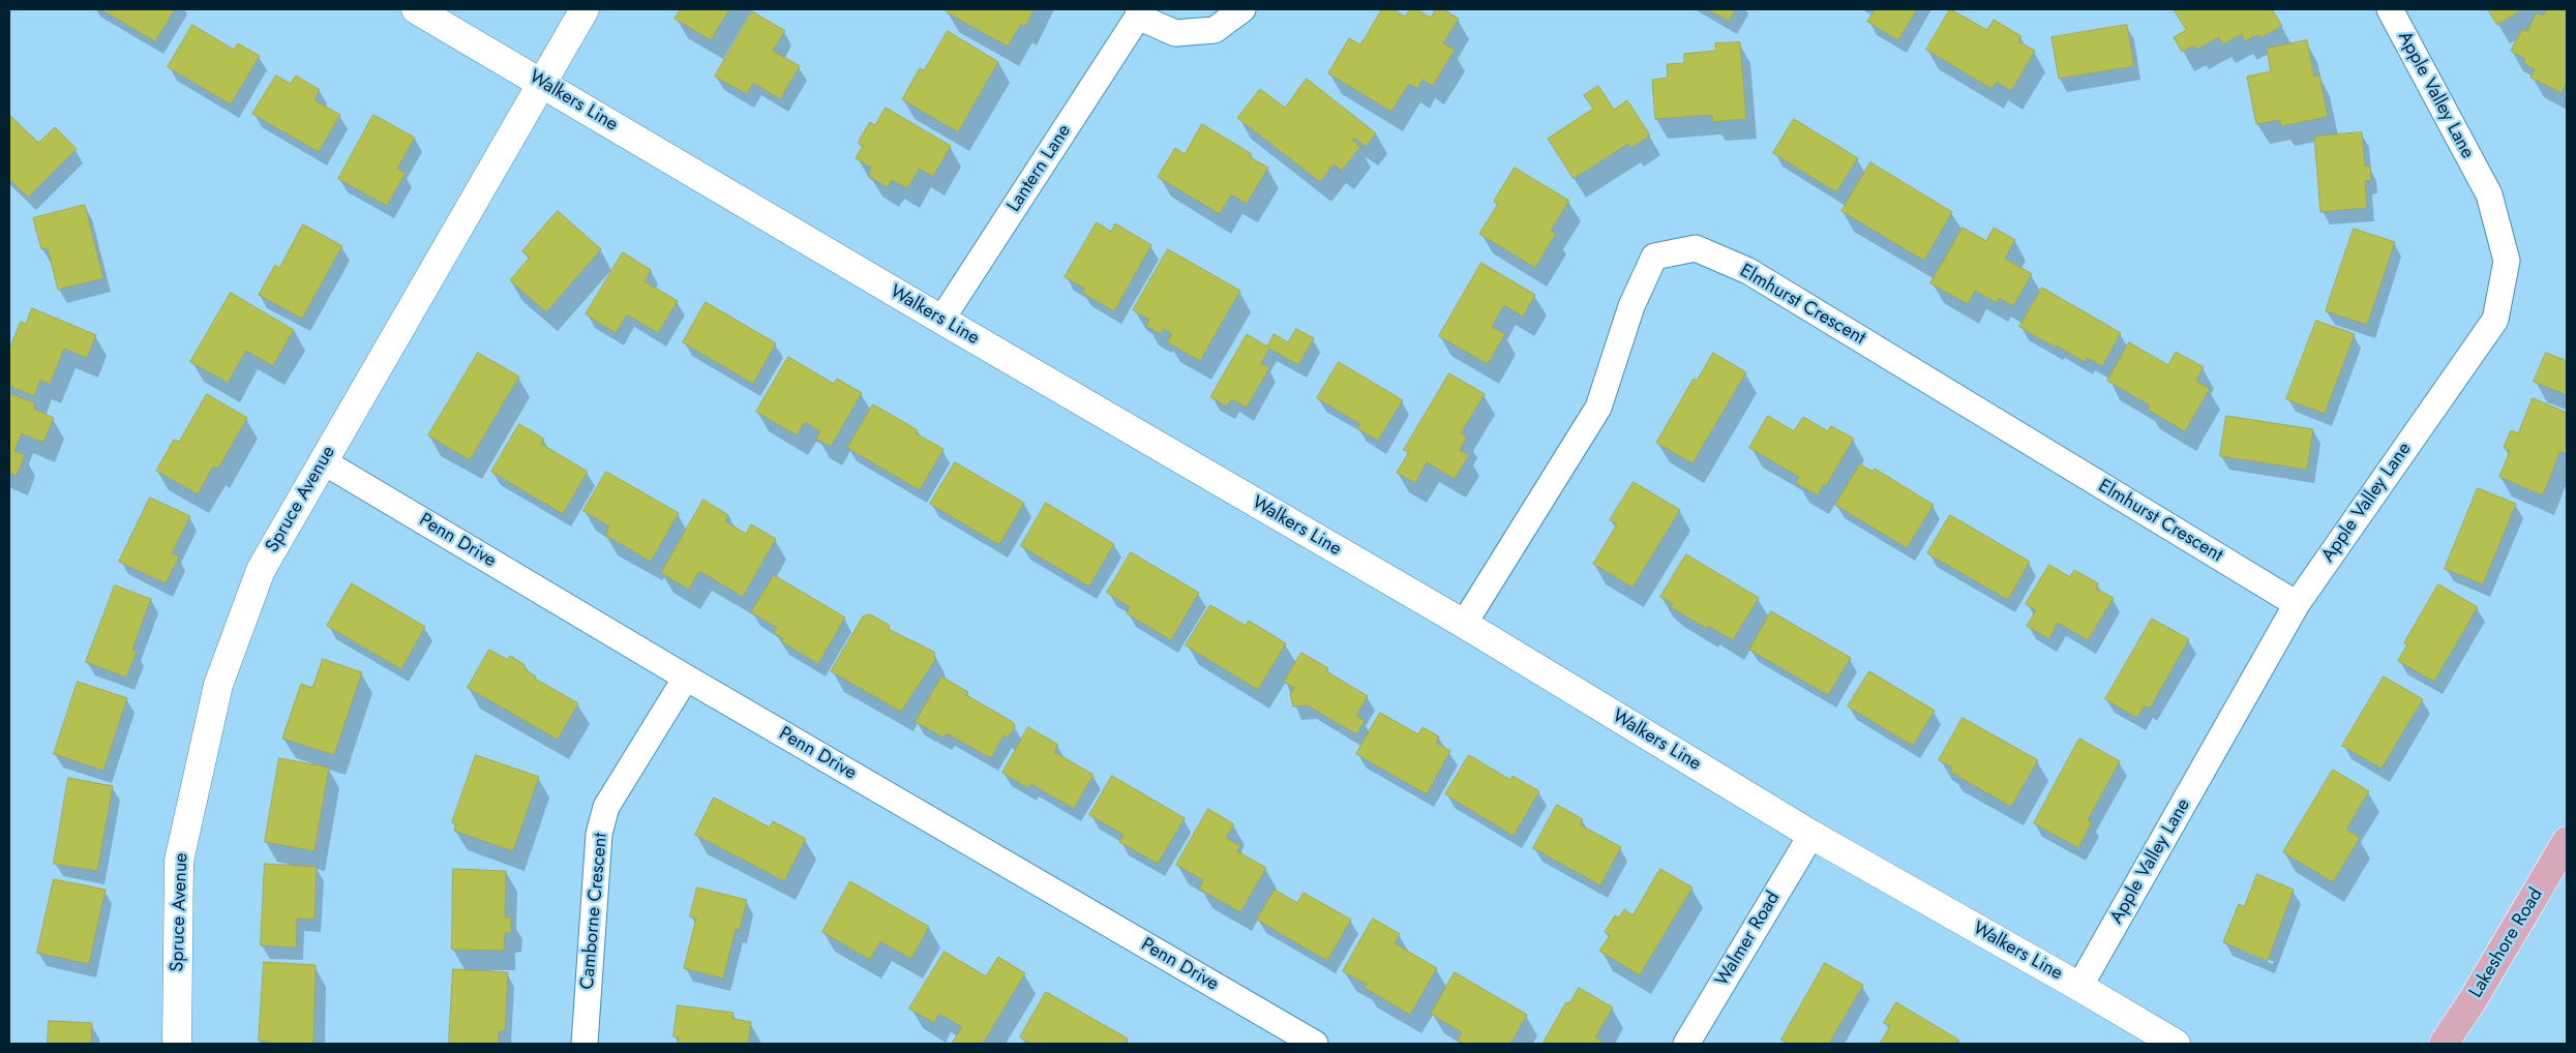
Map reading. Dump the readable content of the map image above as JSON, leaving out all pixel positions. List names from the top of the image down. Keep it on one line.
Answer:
{"streets":{"main road":["Walkers Line","Spruce Avenue","Lakeshore Road"],"street":["Apple Valley Lane","Lantern Lane","Elmhurst Crescent","Penn Drive","Camborne Crescent","Walmer Road"]},"crossings":[["Apple Valley Lane","Walkers Line"],["Apple Valley Lane","Elmhurst Crescent"],["Walkers Line","Lantern Lane"],["Walkers Line","Elmhurst Crescent"],["Walkers Line","Spruce Avenue"],["Walkers Line","Walmer Road"],["Spruce Avenue","Penn Drive"],["Penn Drive","Camborne Crescent"]]}
